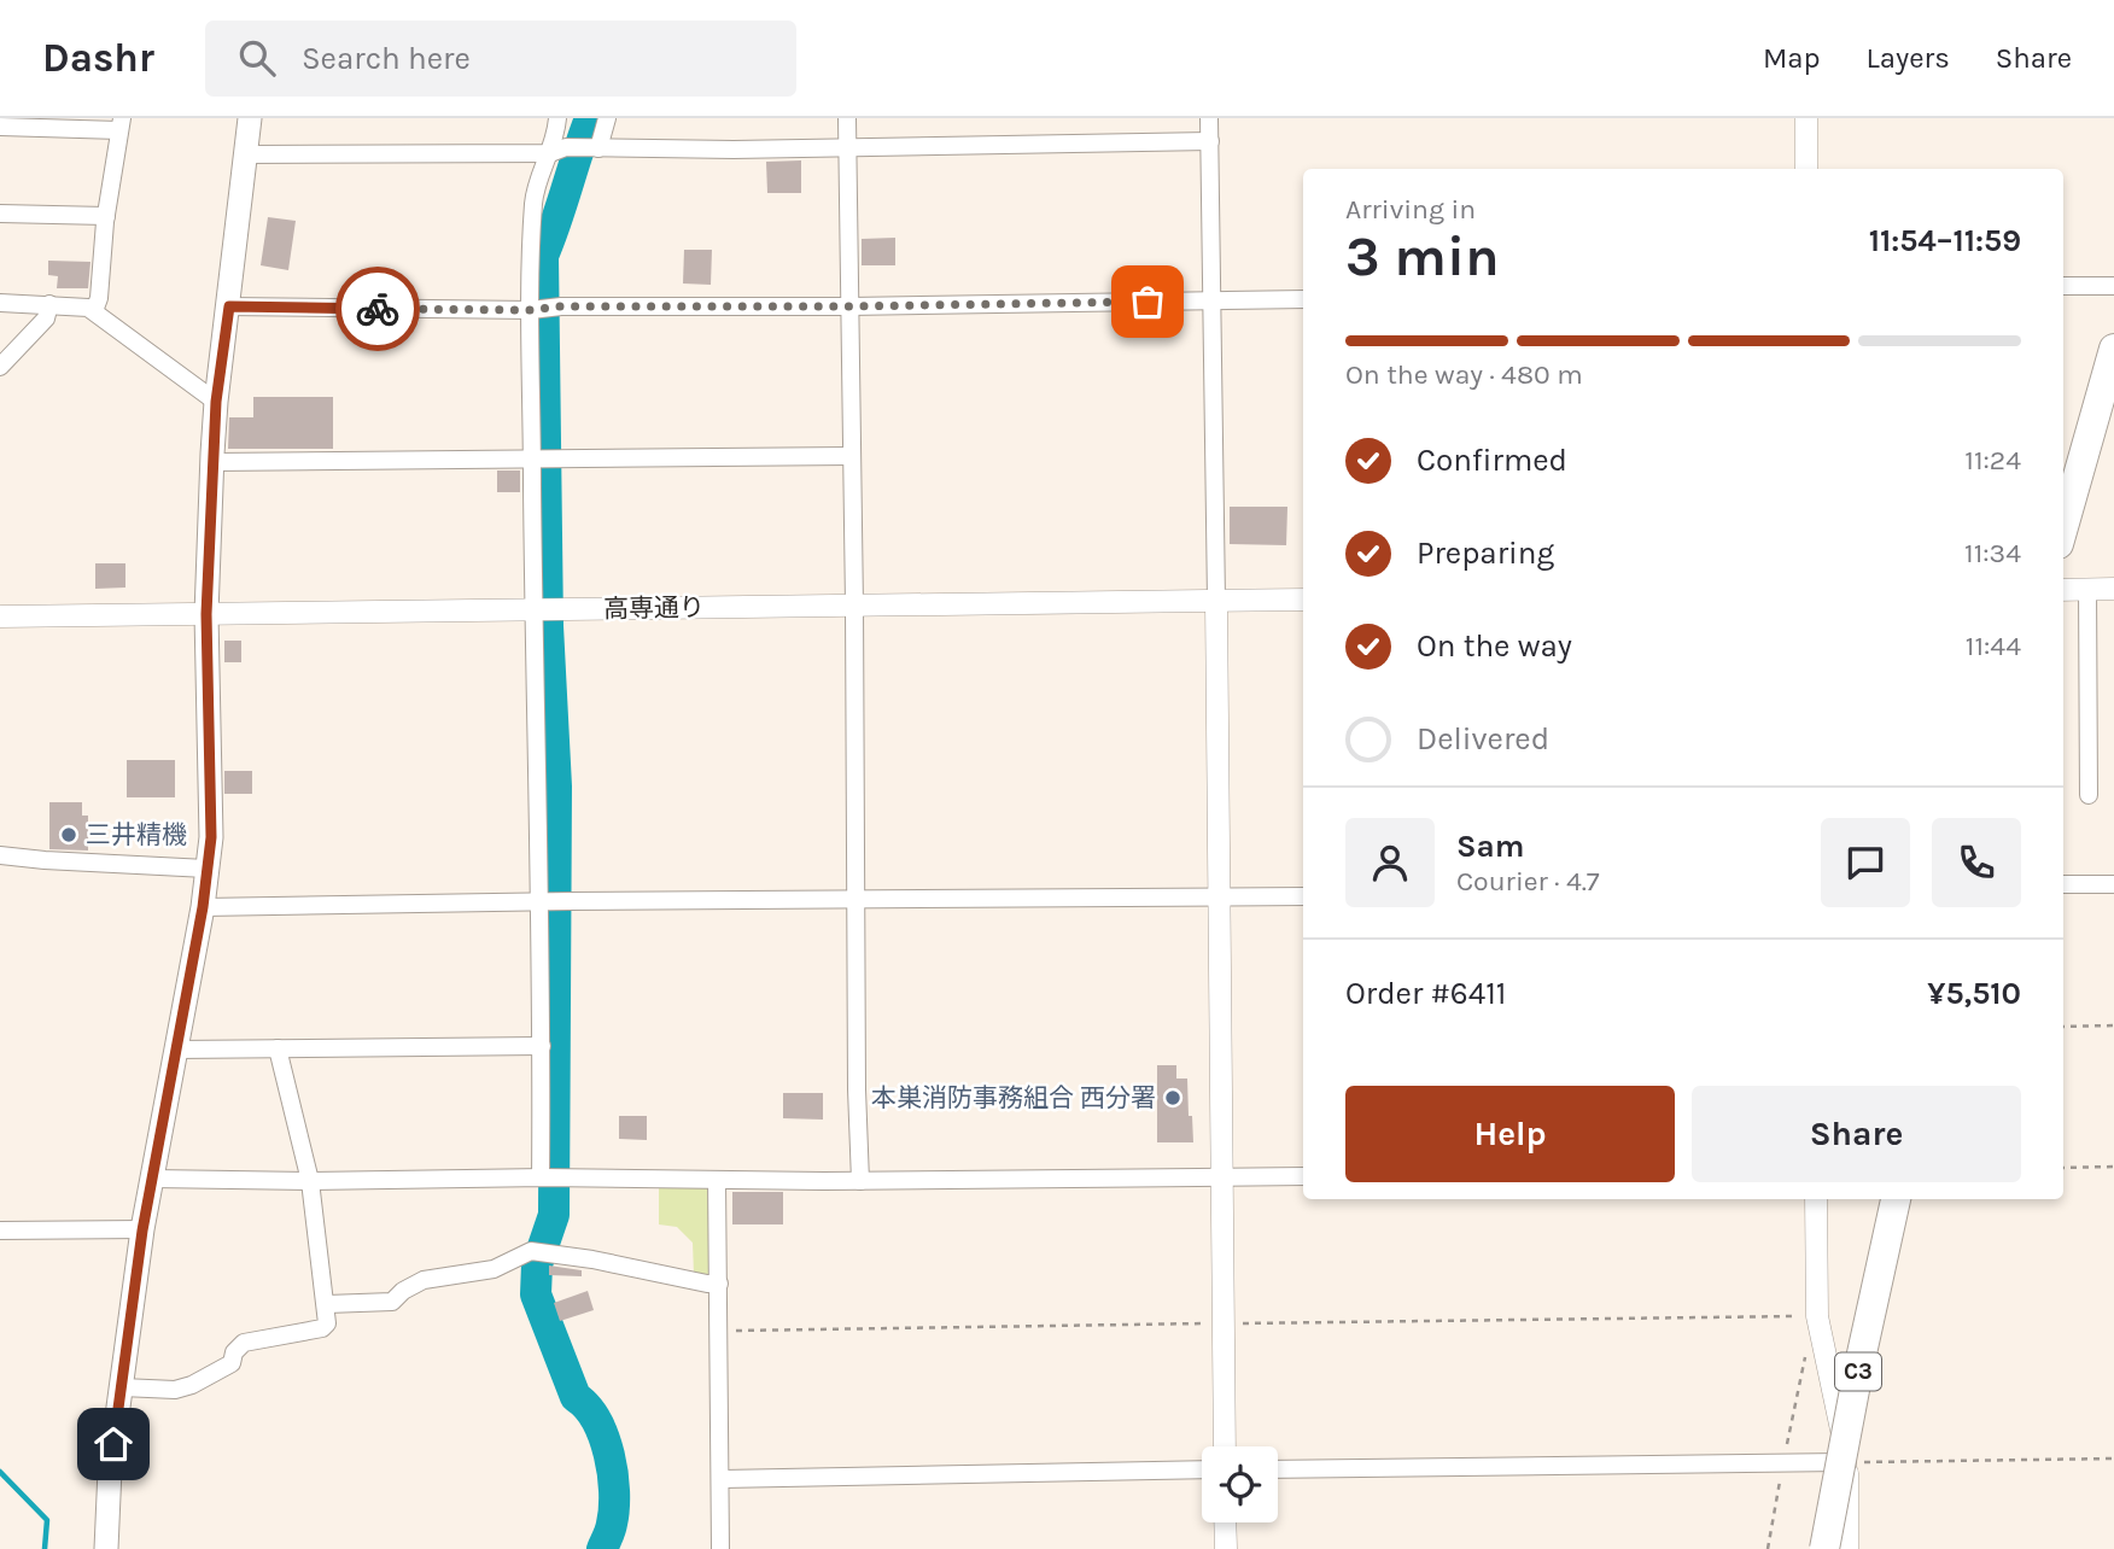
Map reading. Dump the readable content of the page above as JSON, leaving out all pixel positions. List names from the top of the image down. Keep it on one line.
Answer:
{"streets":{"highway":["C3"],"street":["高専通り"]},"places":["三井精機","本巣消防事務組合 西分署"],"page":{"header":"Dashr","search":"Search here","nav":["Map","Layers","Share"],"heading":["3 min","Arriving in","11:54–11:59"],"panel":["Sam","Courier · 4.7","Order #6411","¥5,510"],"bar":"On the way · 480 m","list":[["Confirmed","11:24"],["Preparing","11:34"],["On the way","11:44"],"Delivered"],"buttons":["Help","Share"]}}
